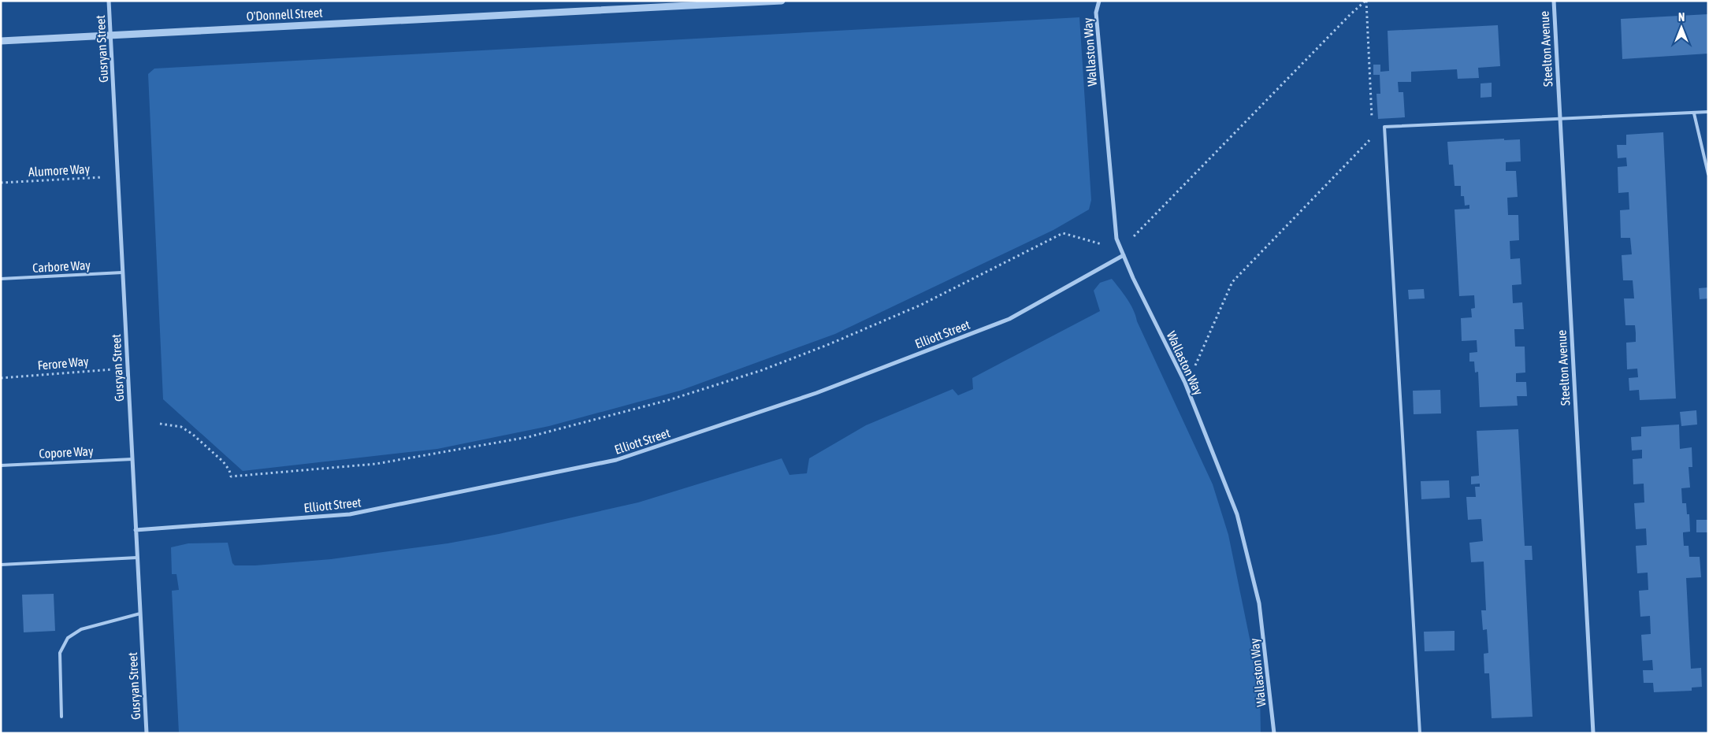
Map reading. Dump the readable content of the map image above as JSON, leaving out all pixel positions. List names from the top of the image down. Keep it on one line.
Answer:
{"streets":{"street":["O'Donnell Street","Gusryan Street","Steelton Avenue","Wallaston Way","Elliott Street"],"lane":["Carbore Way","Copore Way"],"path":["Alumore Way","Ferore Way"]},"crossings":[["O'Donnell Street","Gusryan Street"],["Gusryan Street","Alumore Way"],["Gusryan Street","Carbore Way"],["Gusryan Street","Elliott Street"],["Gusryan Street","Ferore Way"],["Gusryan Street","Copore Way"],["Wallaston Way","Elliott Street"]],"north":"top"}
